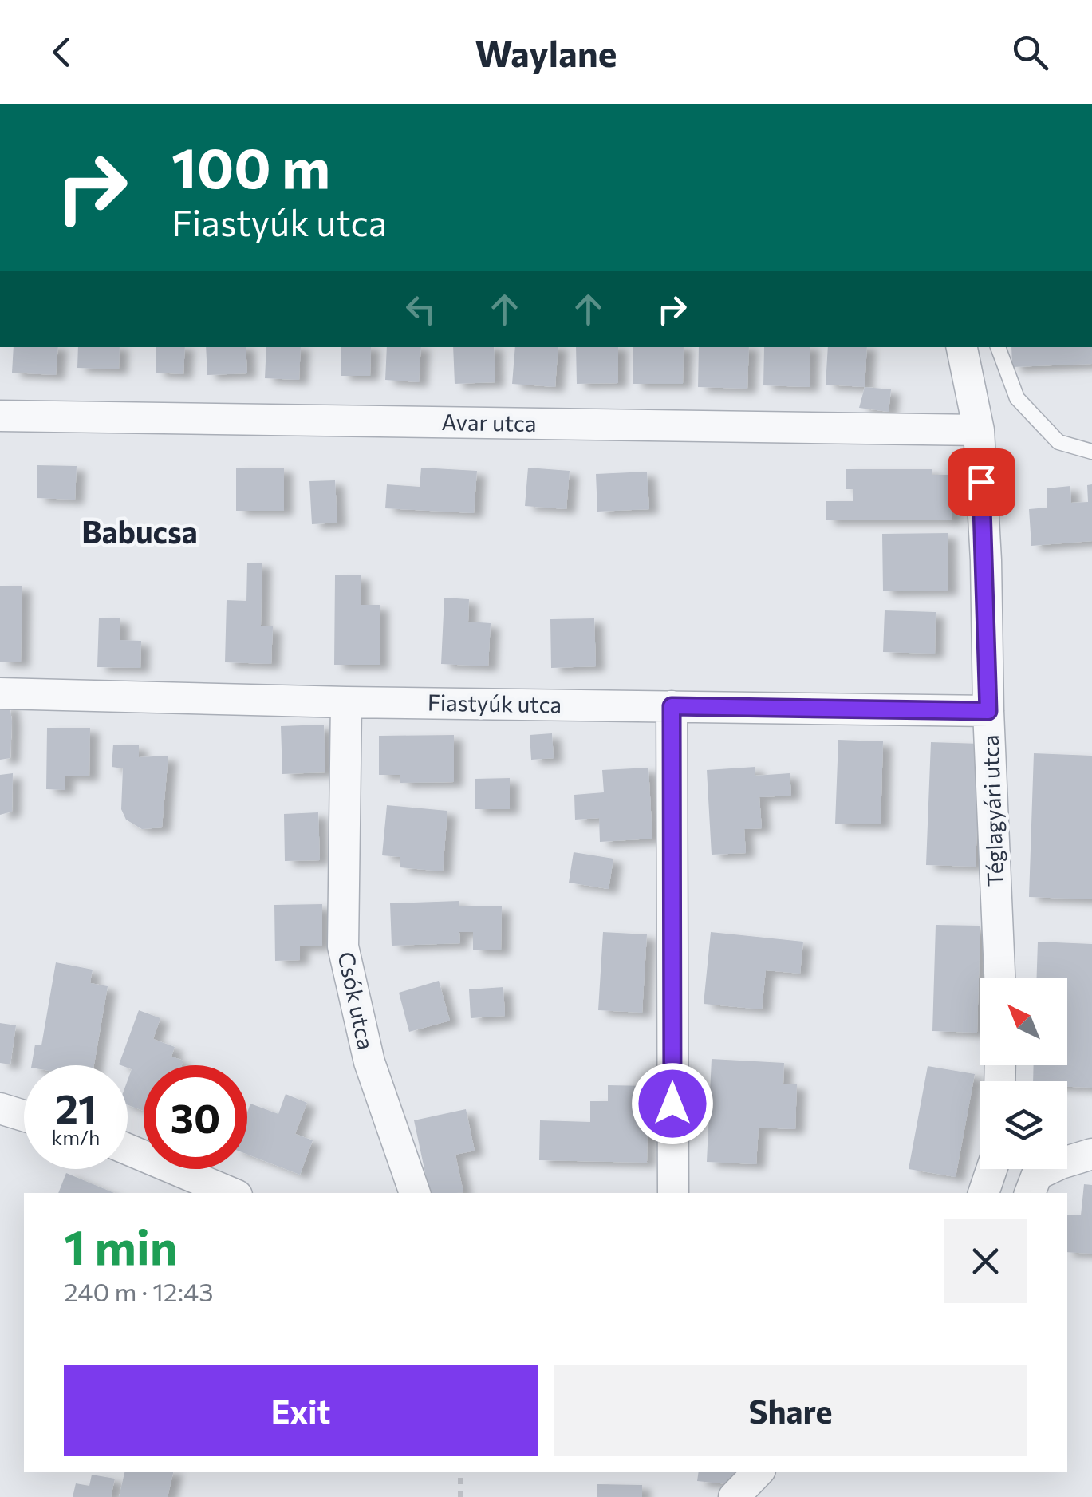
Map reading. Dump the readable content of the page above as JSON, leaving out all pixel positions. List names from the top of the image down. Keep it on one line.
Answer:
{"streets":{"street":["Avar utca","Fiastyúk utca","Téglagyári utca","Csók utca"]},"crossings":[["Avar utca","Téglagyári utca"],["Fiastyúk utca","Téglagyári utca"],["Fiastyúk utca","Csók utca"]],"districts":["Babucsa"],"north":"top left","page":{"header":"Waylane","turn":["100 m","Fiastyúk utca"],"speed":"21 km/h","limit":"30","heading":["1 min","240 m · 12:43"],"buttons":["Exit","Share"]}}
